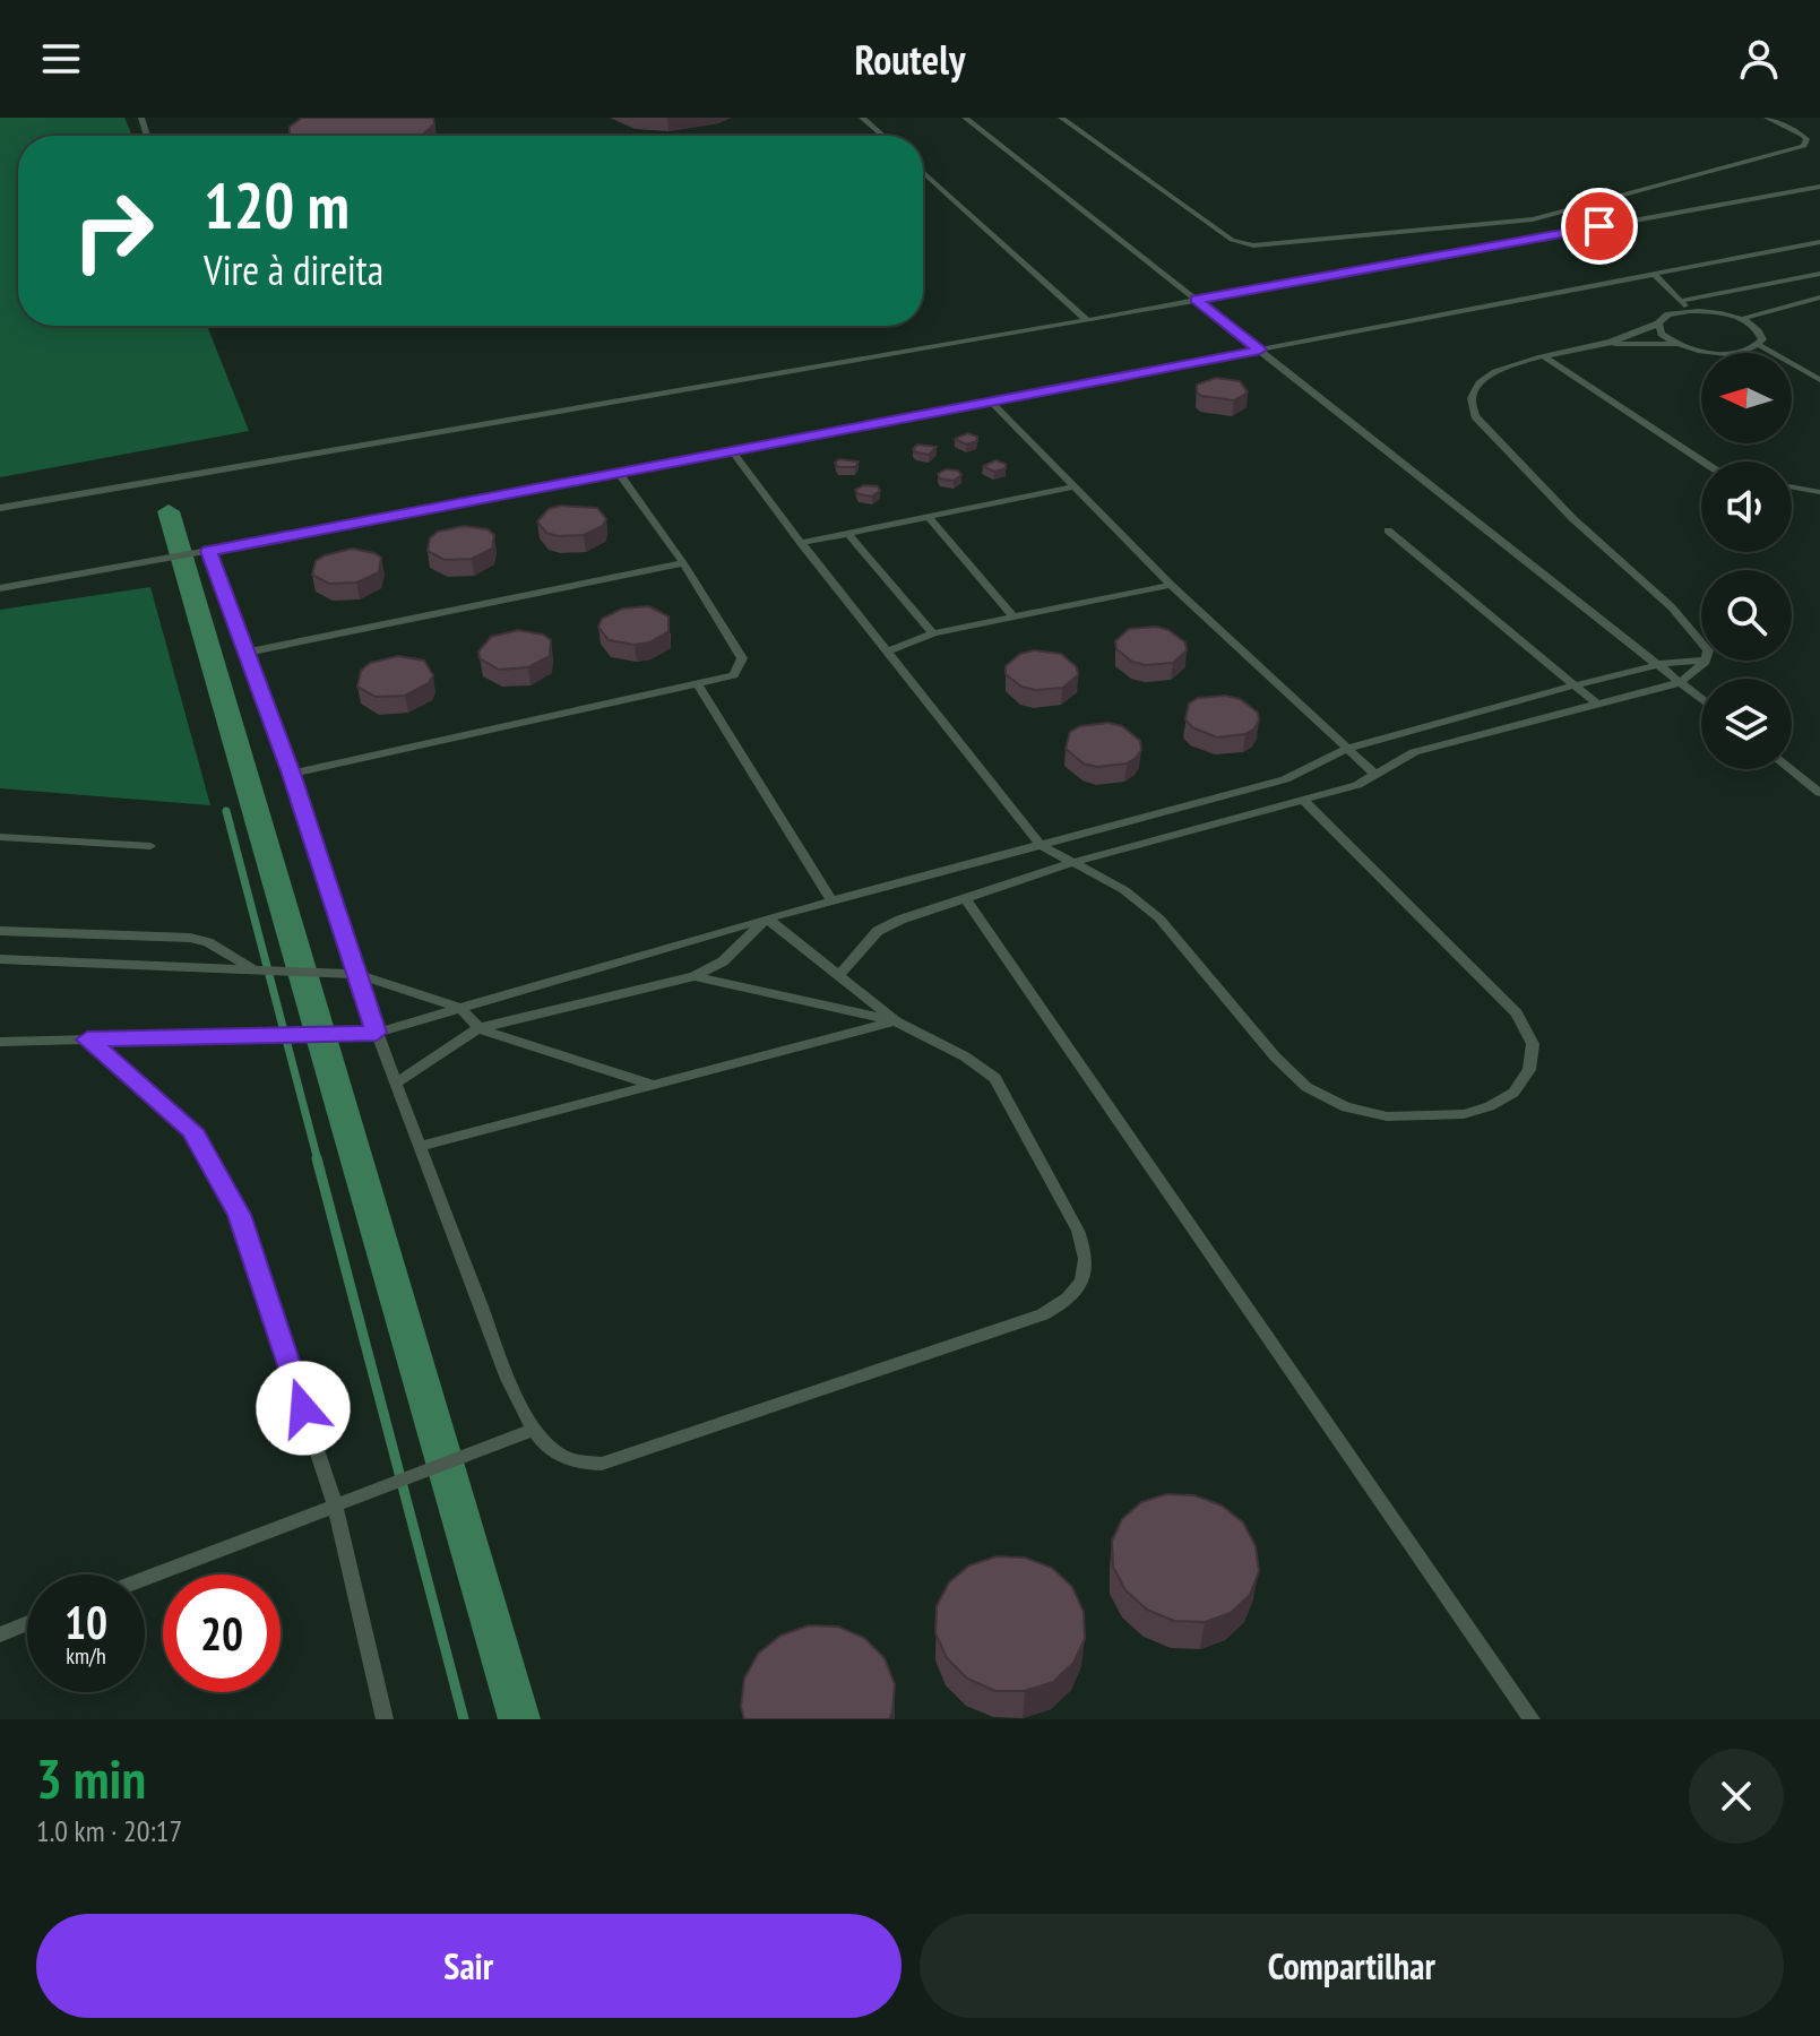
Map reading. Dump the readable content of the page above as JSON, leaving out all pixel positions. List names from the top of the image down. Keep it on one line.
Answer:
{"north":"left","page":{"header":"Routely","turn":["120 m","Vire à direita"],"speed":"10 km/h","limit":"20","heading":["3 min","1.0 km · 20:17"],"buttons":["Sair","Compartilhar"]}}
